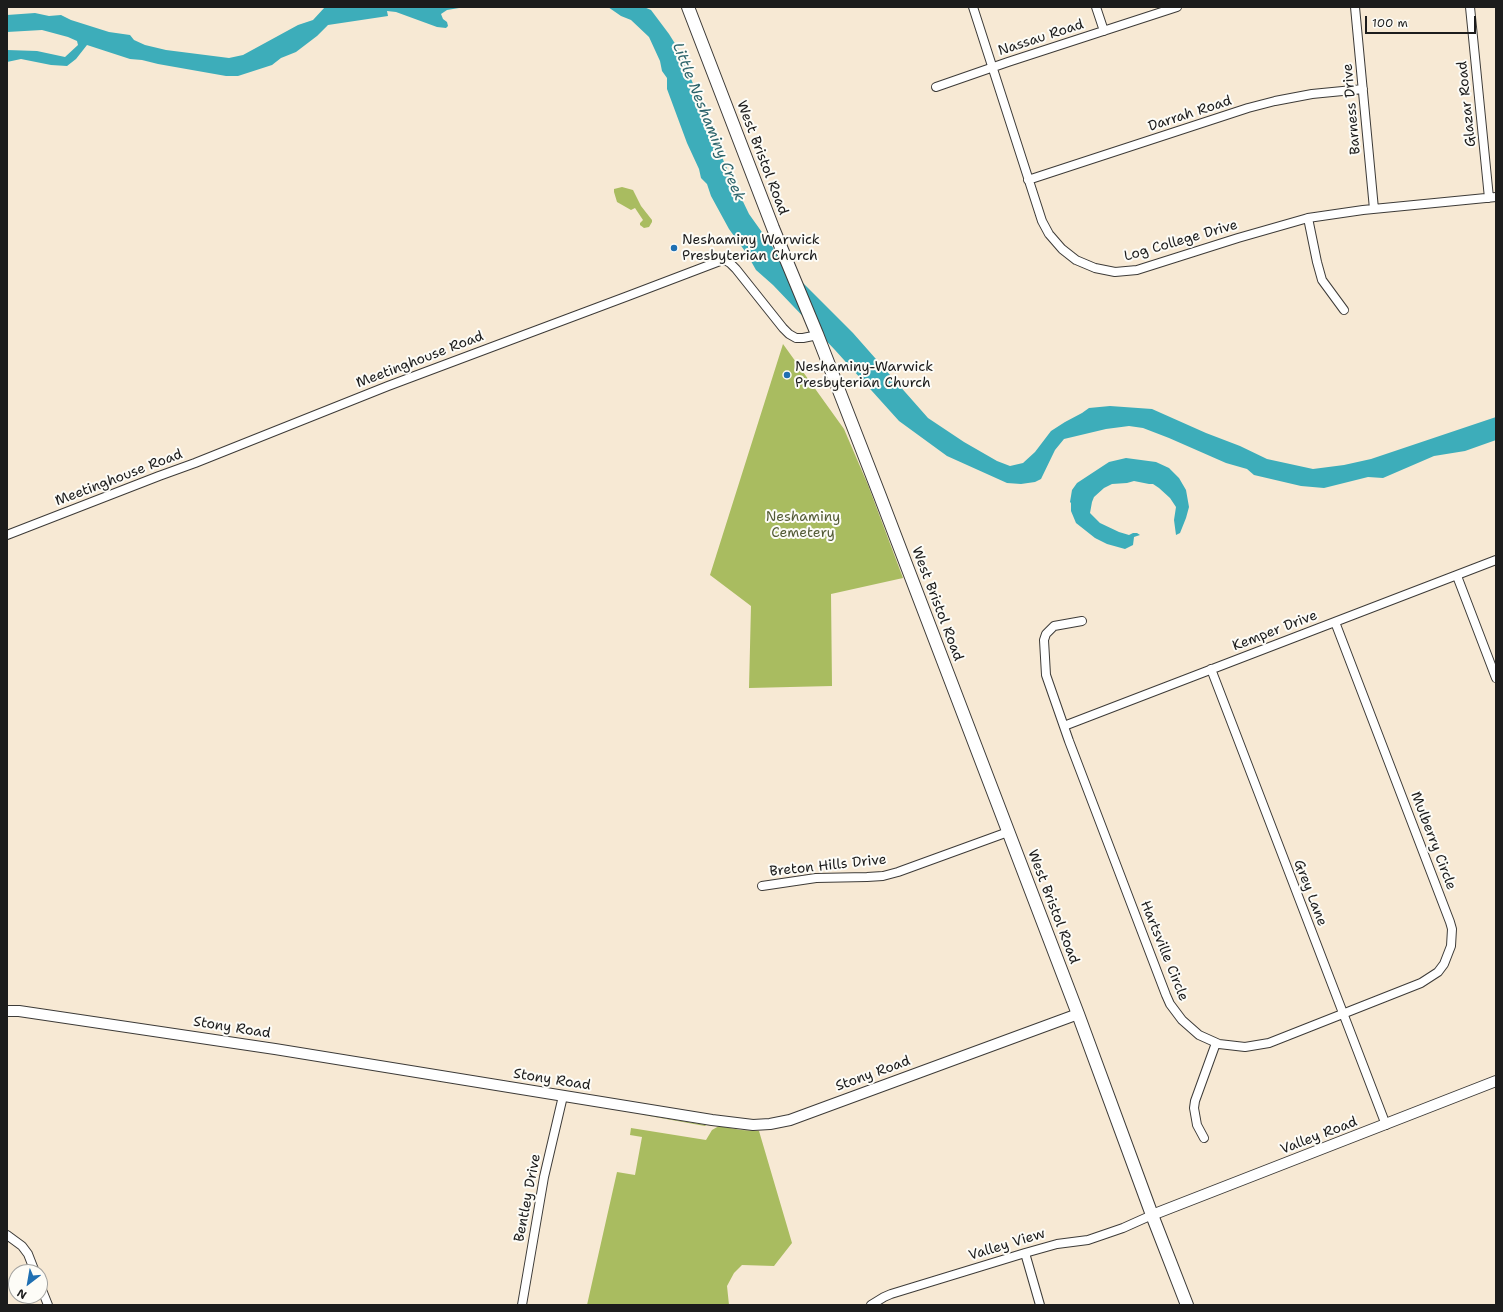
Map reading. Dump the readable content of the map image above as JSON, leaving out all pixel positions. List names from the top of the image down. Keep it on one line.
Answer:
{"streets":{"main road":["West Bristol Road"],"street":["Nassau Road","Glazar Road","Barness Drive","Darrah Road","Log College Drive","Meetinghouse Road","Kemper Drive","Mulberry Circle","Breton Hills Drive","Grey Lane","Hartsville Circle","Stony Road","Valley Road","Bentley Drive","Valley View"]},"crossings":[["Nassau Road","Log College Drive"],["Glazar Road","Log College Drive"],["Barness Drive","Darrah Road"],["Barness Drive","Log College Drive"],["Darrah Road","Log College Drive"],["West Bristol Road","Meetinghouse Road"],["West Bristol Road","Breton Hills Drive"],["West Bristol Road","Stony Road"],["West Bristol Road","Valley Road"],["West Bristol Road","Valley View"],["Kemper Drive","Mulberry Circle"],["Kemper Drive","Grey Lane"],["Kemper Drive","Hartsville Circle"],["Mulberry Circle","Grey Lane"],["Mulberry Circle","Hartsville Circle"],["Grey Lane","Hartsville Circle"],["Grey Lane","Valley Road"],["Stony Road","Bentley Drive"],["Valley Road","Valley View"]],"water":["Little Neshaminy Creek"],"parks":["Neshaminy Cemetery"],"places":["Neshaminy Warwick Presbyterian Church","Neshaminy-Warwick Presbyterian Church"],"scale_bar":"100 m","north":"bottom left"}
